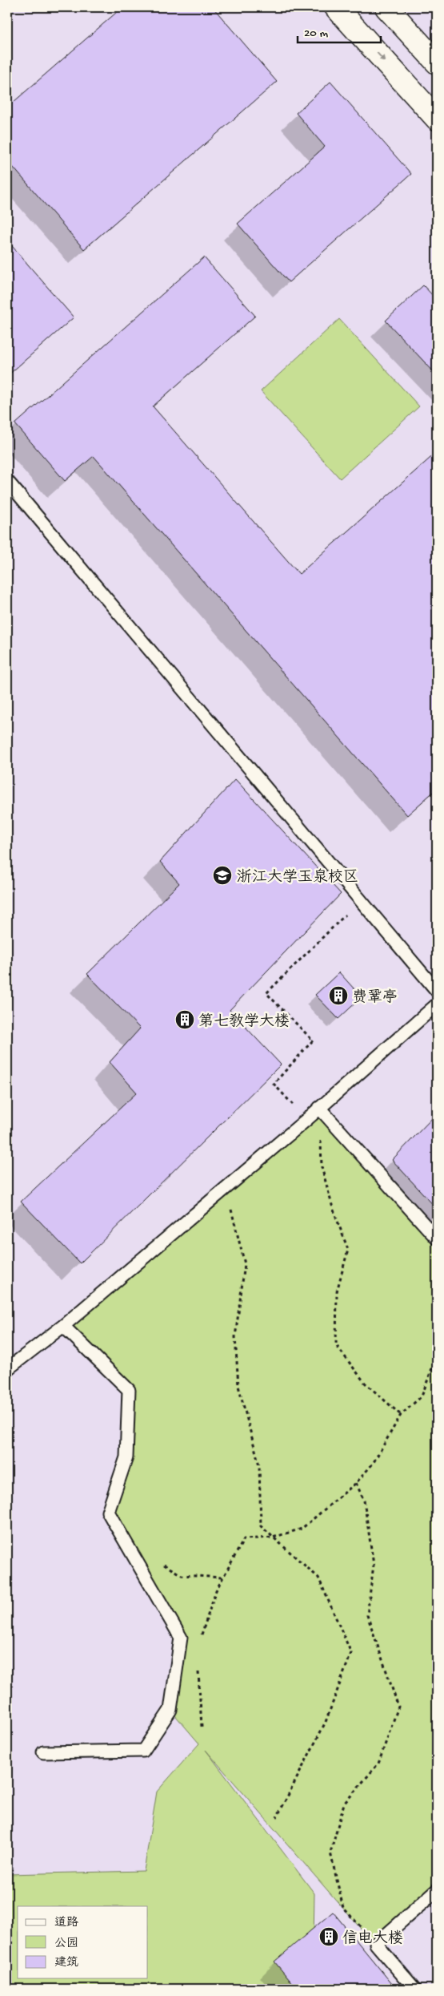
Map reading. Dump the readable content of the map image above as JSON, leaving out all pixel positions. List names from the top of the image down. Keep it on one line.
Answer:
{"places":{"school or university":["浙江大学玉泉校区"],"building":["费鞏亭","第七教学大楼","信电大楼"]},"legend":["道路","公园","建筑"],"scale_bar":"20 m"}
